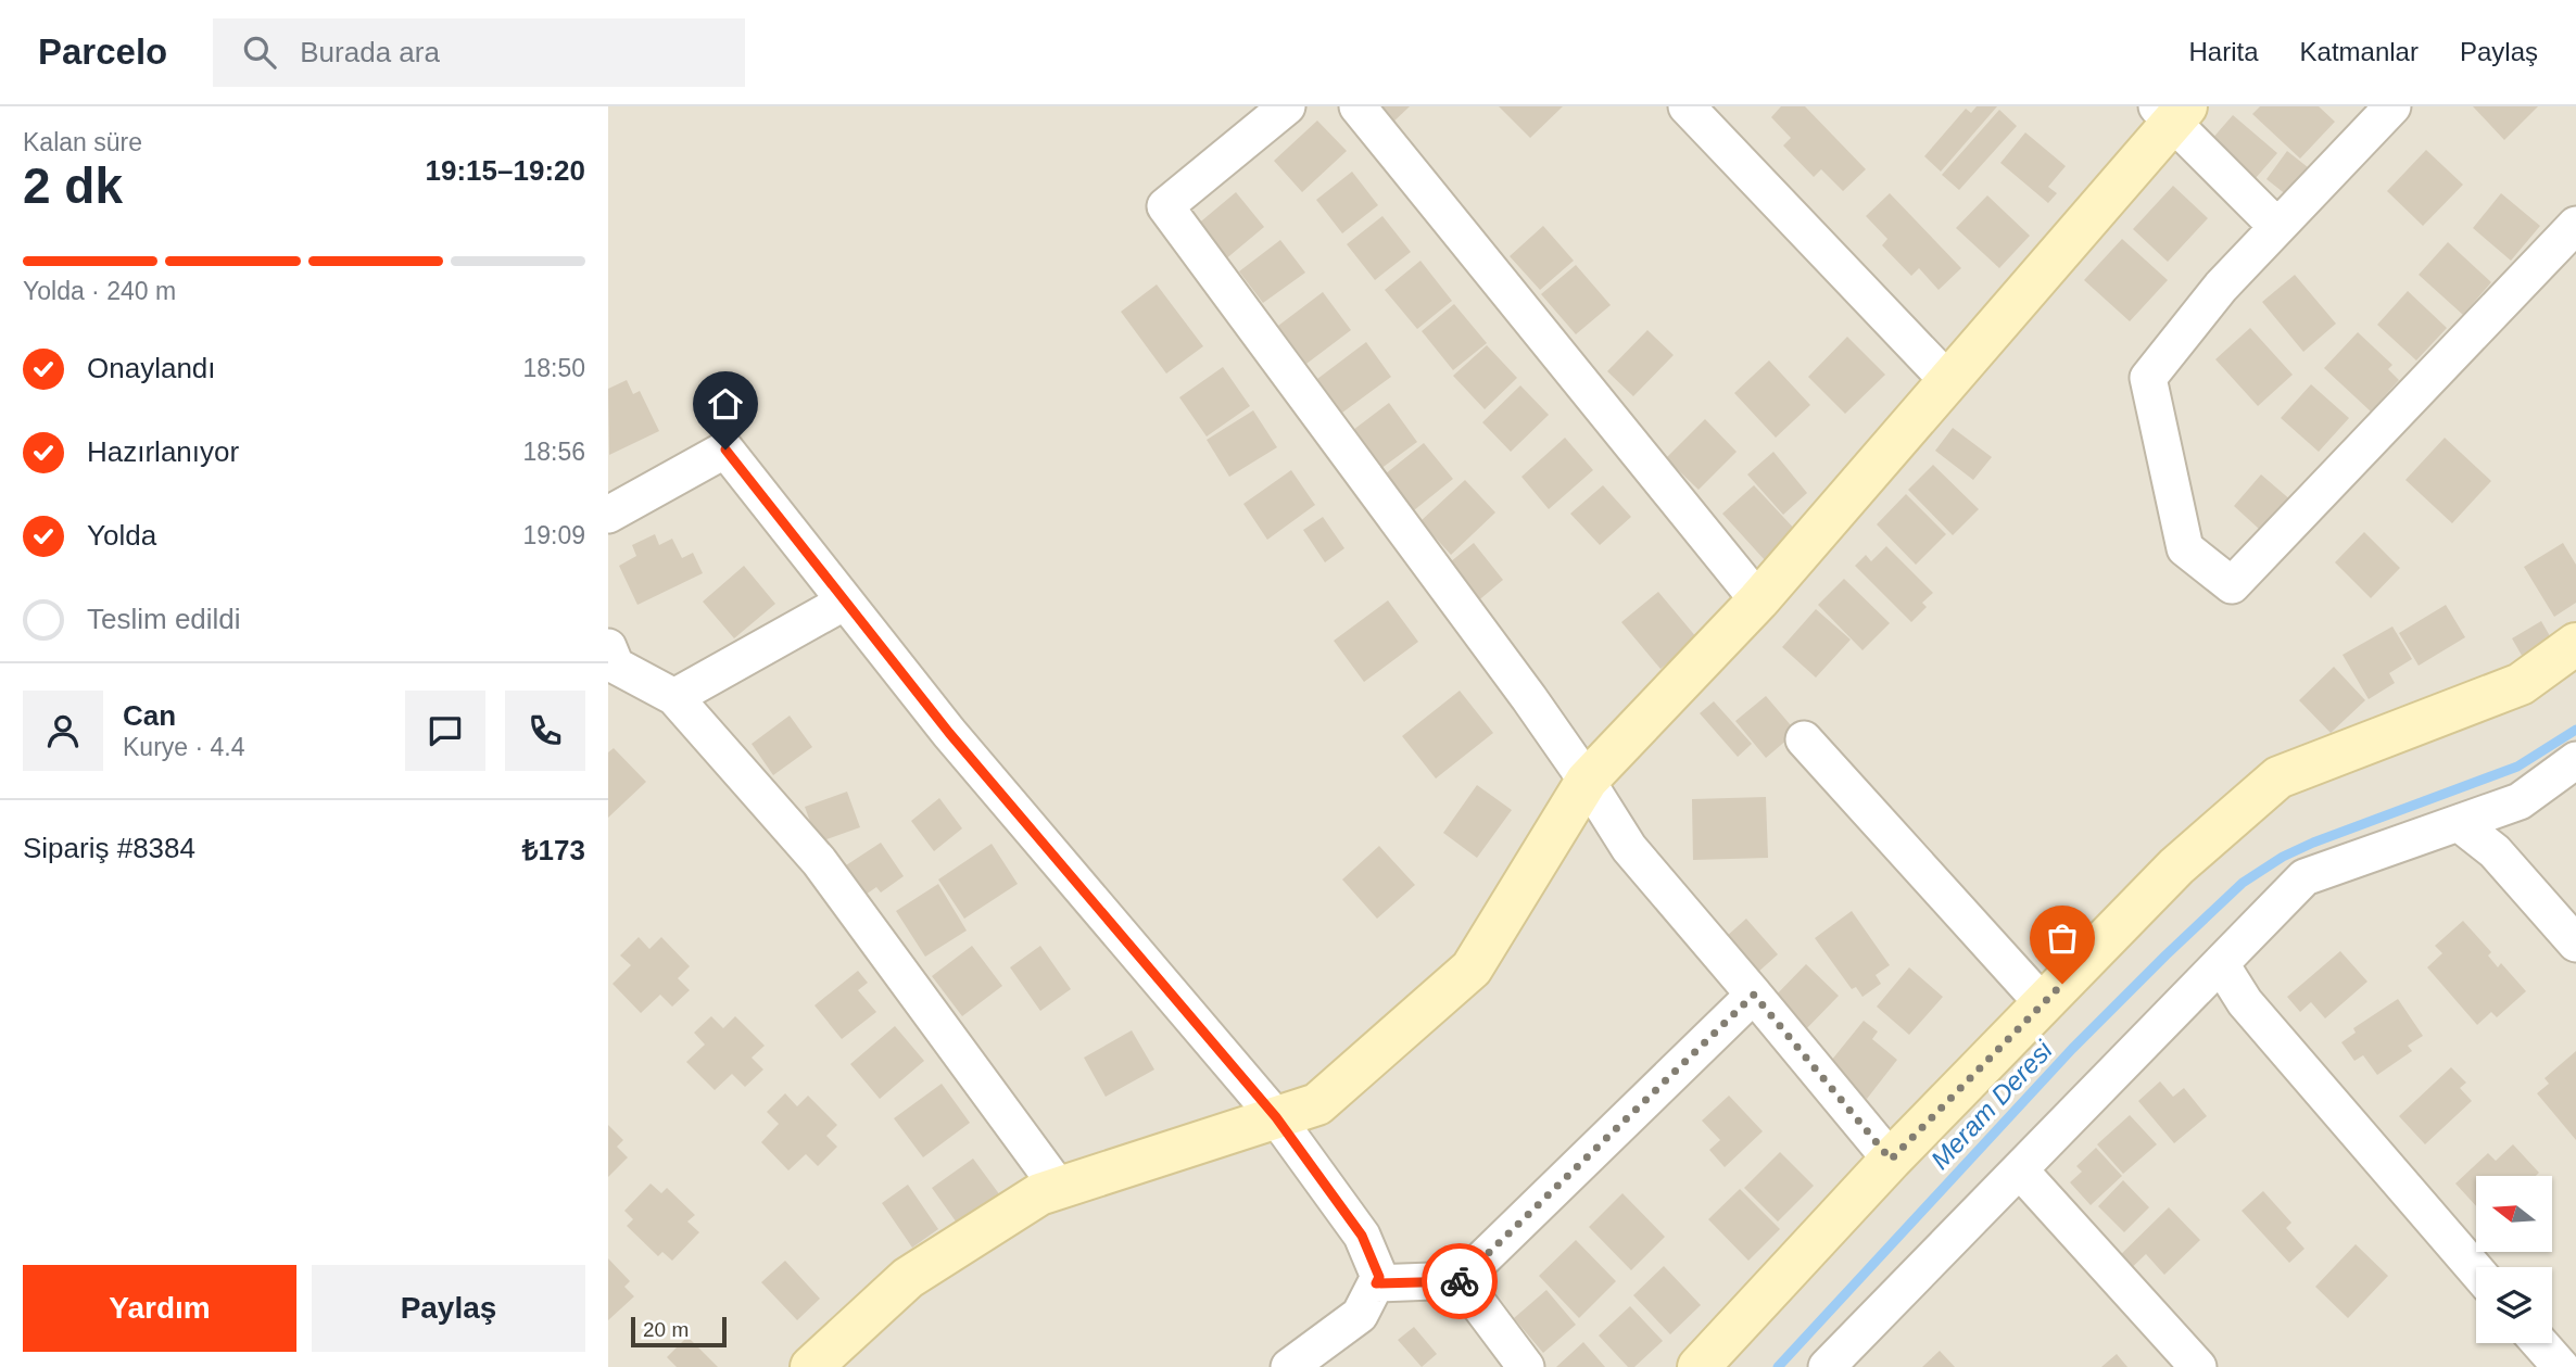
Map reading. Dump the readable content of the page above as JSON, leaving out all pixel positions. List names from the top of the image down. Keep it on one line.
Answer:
{"water":["Meram Deresi"],"scale_bar":"20 m","north":"left","page":{"header":"Parcelo","search":"Burada ara","nav":["Harita","Katmanlar","Paylaş"],"heading":["2 dk","Kalan süre","19:15–19:20"],"panel":["Can","Kurye · 4.4","Sipariş #8384","₺173"],"bar":"Yolda · 240 m","list":[["Onaylandı","18:50"],["Hazırlanıyor","18:56"],["Yolda","19:09"],"Teslim edildi"],"buttons":["Yardım","Paylaş"],"scale":"20 m"}}
